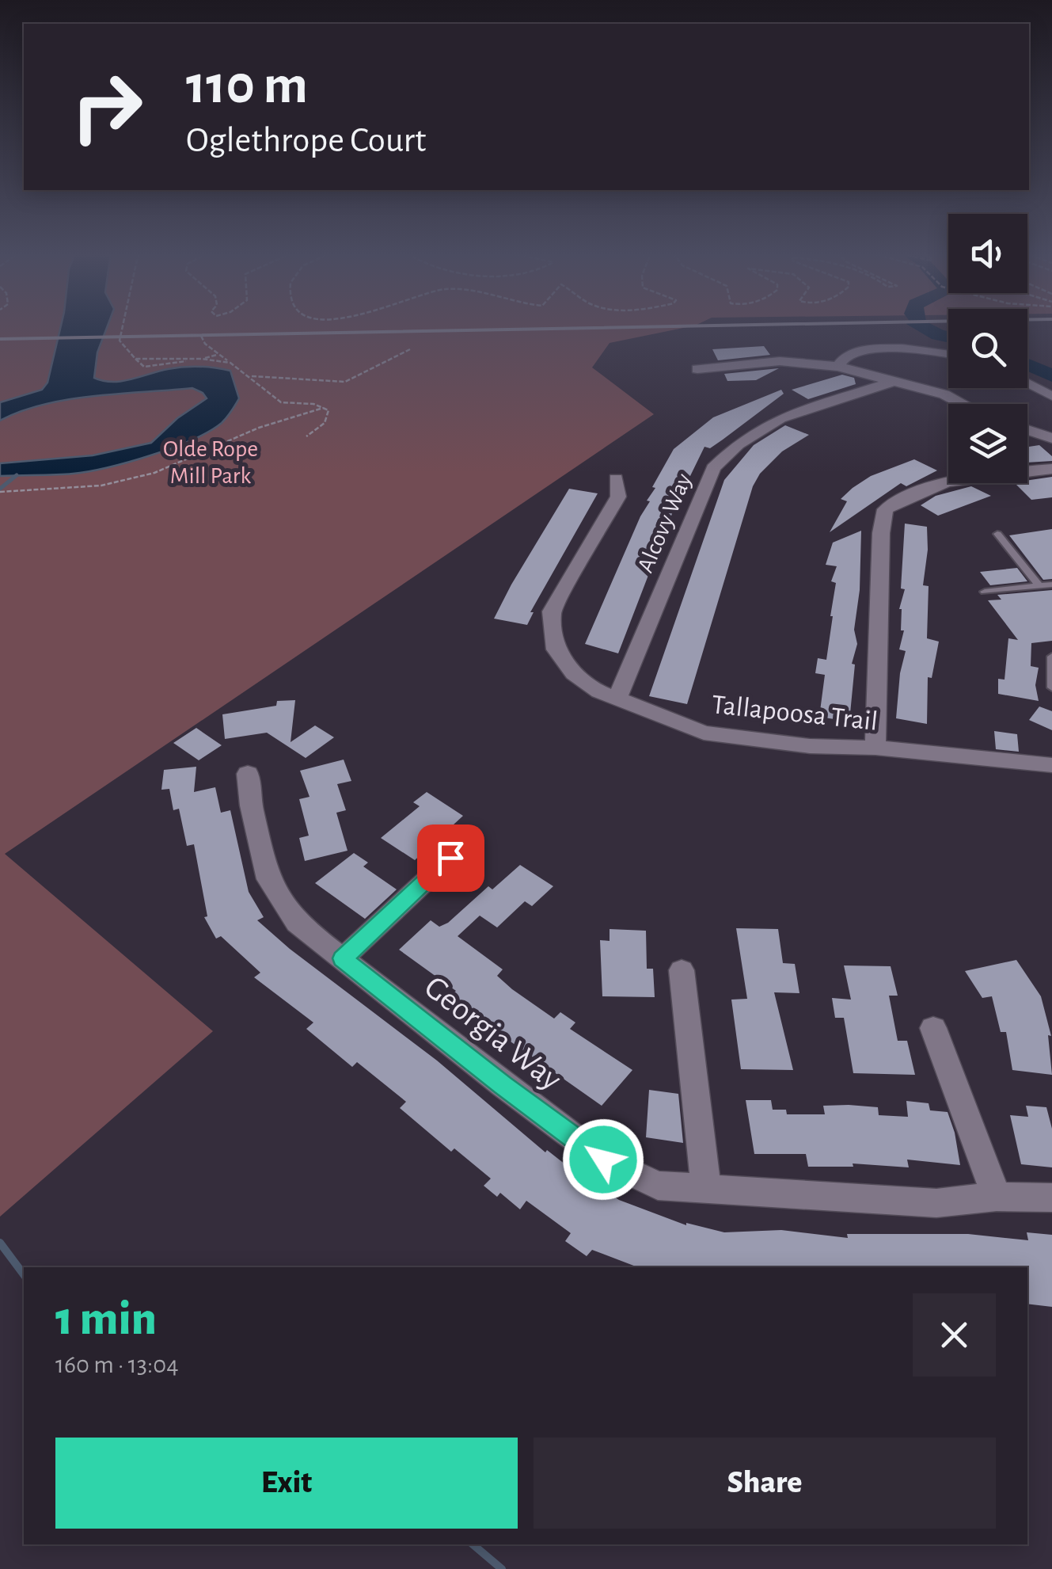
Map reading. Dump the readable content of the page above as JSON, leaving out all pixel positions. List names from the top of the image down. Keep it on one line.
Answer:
{"streets":{"street":["Alcovy Way","Tallapoosa Trail","Georgia Way"]},"crossings":[["Alcovy Way","Tallapoosa Trail"]],"parks":["Olde Rope Mill Park"],"page":{"turn":["110 m","Oglethrope Court"],"heading":["1 min","160 m · 13:04"],"buttons":["Exit","Share"]}}
